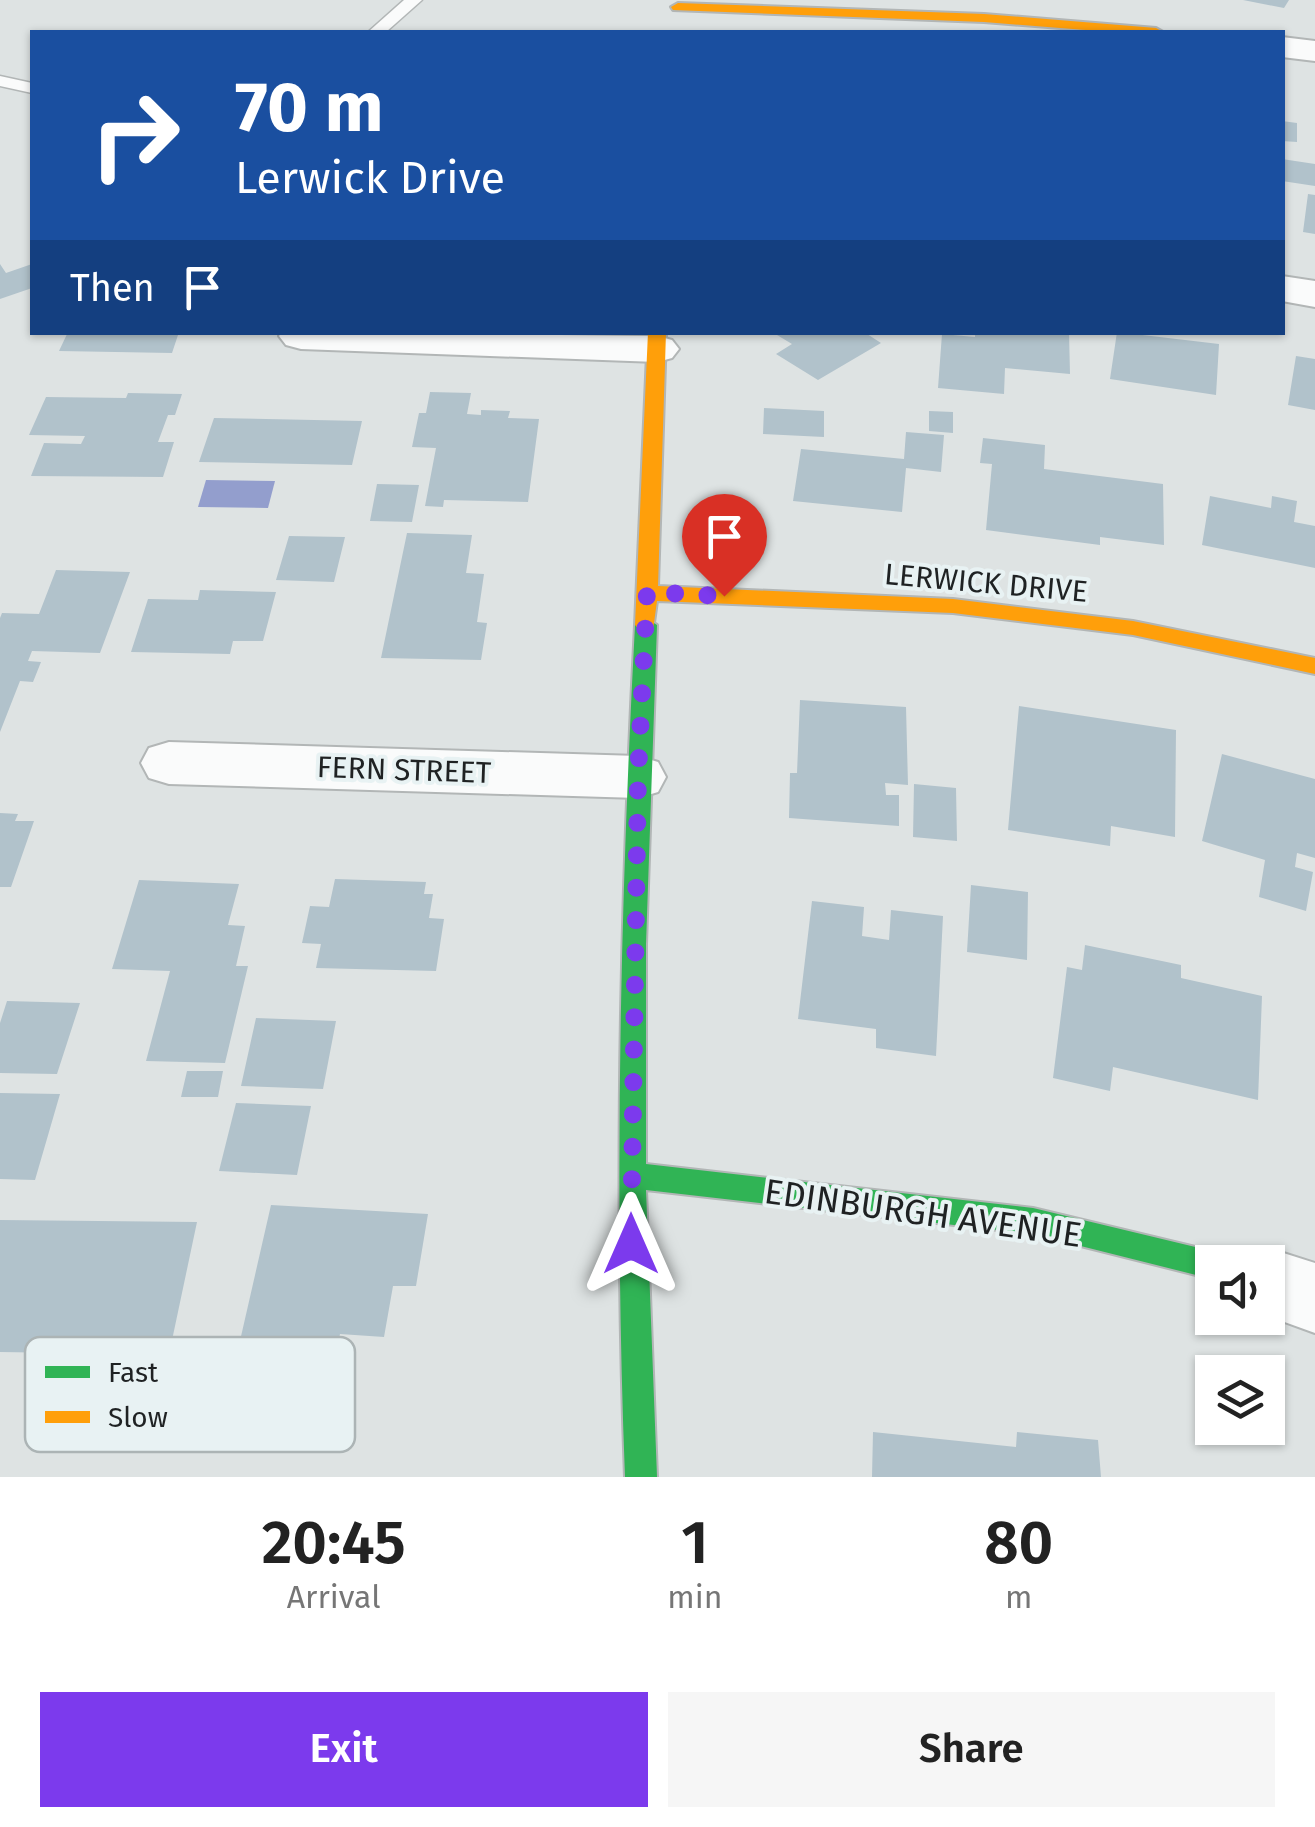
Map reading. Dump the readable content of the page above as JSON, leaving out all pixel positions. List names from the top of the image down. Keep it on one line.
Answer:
{"streets":{"street":["LERWICK DRIVE","FERN STREET","EDINBURGH AVENUE"]},"legend":["Fast","Slow"],"page":{"turn":["70 m","Lerwick Drive"],"then":"Then","eta":["20:45","Arrival","1","min","80","m"],"buttons":["Exit","Share"]}}
